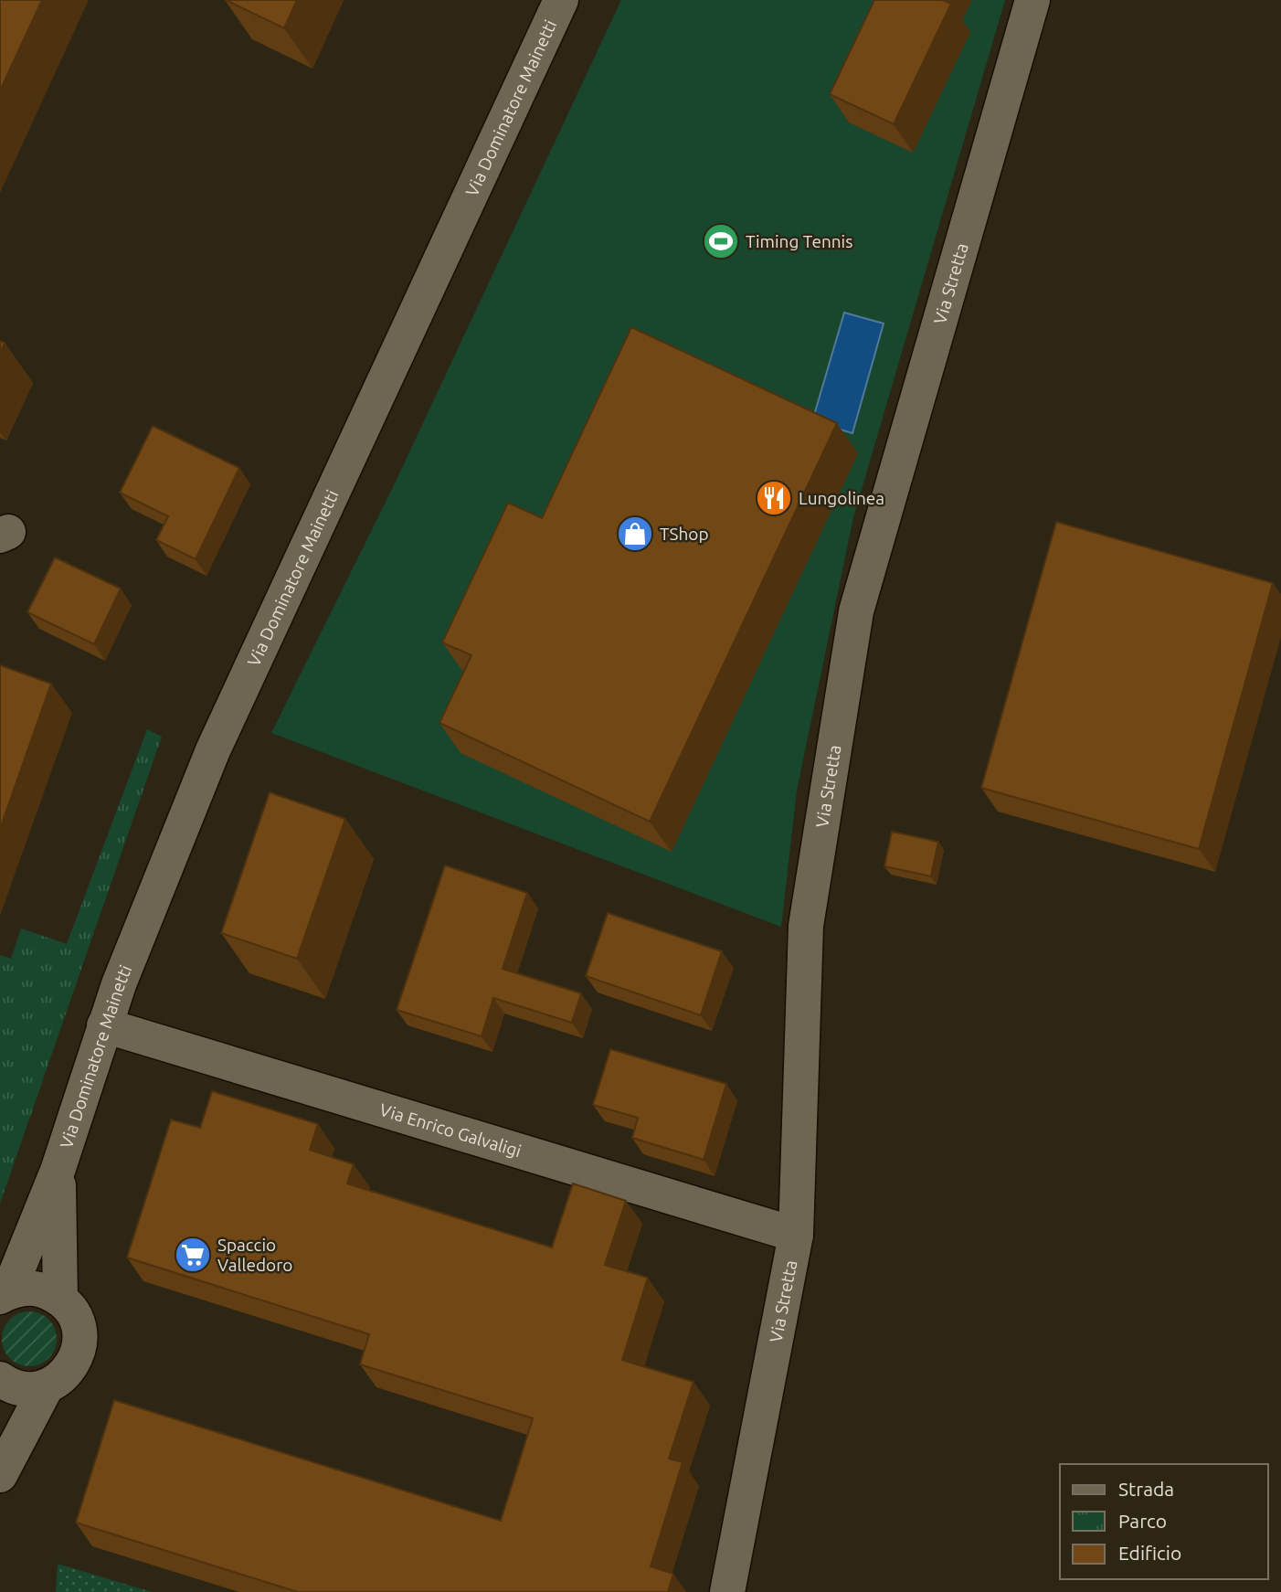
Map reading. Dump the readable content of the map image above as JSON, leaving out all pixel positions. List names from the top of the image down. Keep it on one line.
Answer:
{"streets":{"street":["Via Dominatore Mainetti","Via Stretta","Via Enrico Galvaligi"]},"crossings":[["Via Dominatore Mainetti","Via Enrico Galvaligi"],["Via Stretta","Via Enrico Galvaligi"]],"places":{"sports":["Timing Tennis"],"restaurant":["Lungolinea"],"shop":["TShop"],"supermarket":["Spaccio Valledoro"]},"legend":["Strada","Parco","Edificio"]}
